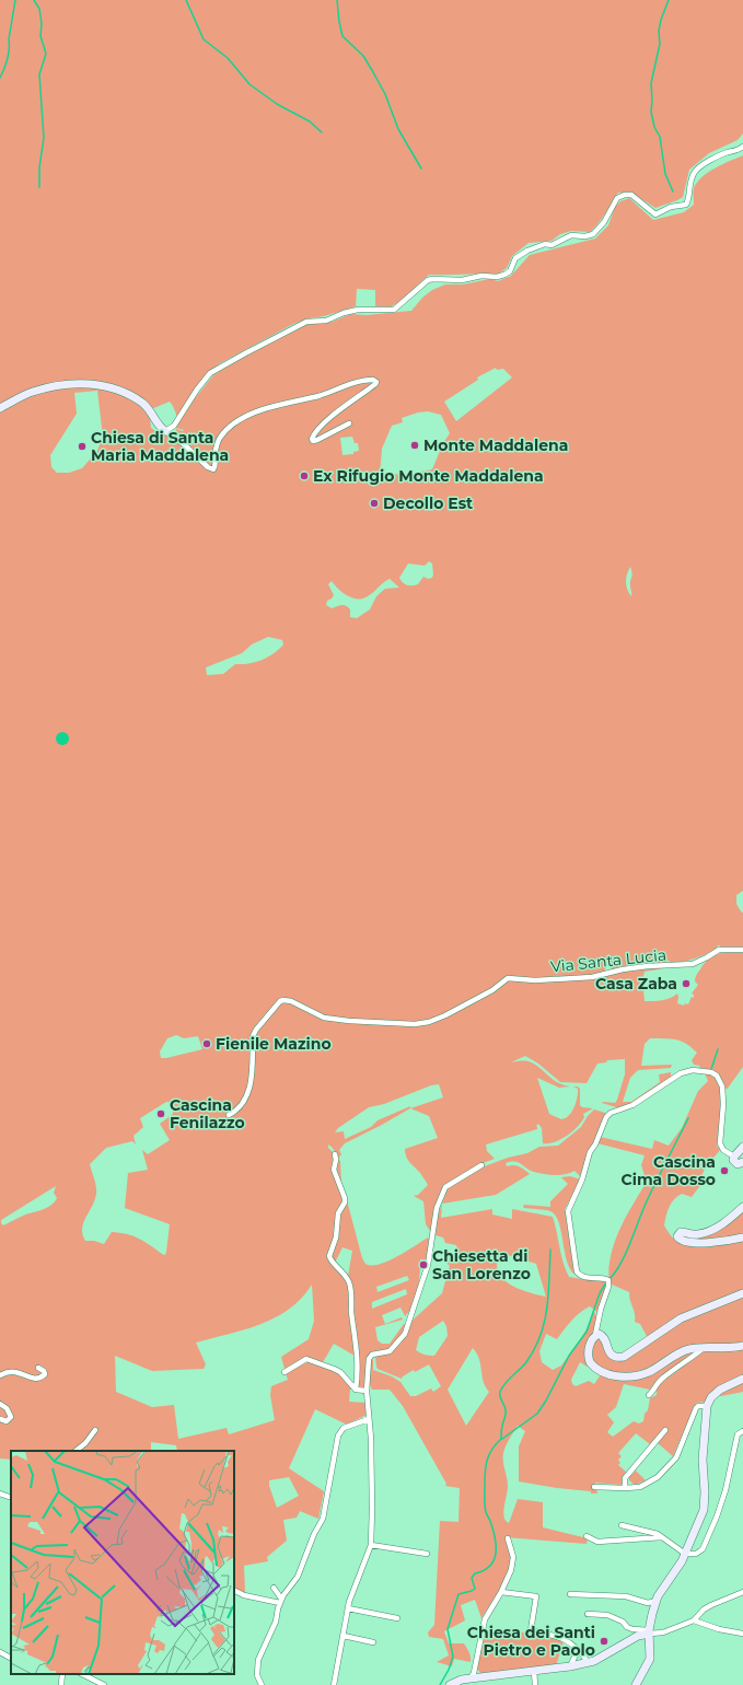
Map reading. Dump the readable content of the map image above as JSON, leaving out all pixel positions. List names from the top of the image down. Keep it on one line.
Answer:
{"streets":{"street":["Via Santa Lucia"]},"places":["Monte Maddalena","Chiesa di Santa Maria Maddalena","Ex Rifugio Monte Maddalena","Decollo Est","Casa Zaba","Fienile Mazino","Cascina Fenilazzo","Cascina Cima Dosso","Chiesetta di San Lorenzo","Chiesa dei Santi Pietro e Paolo"]}
